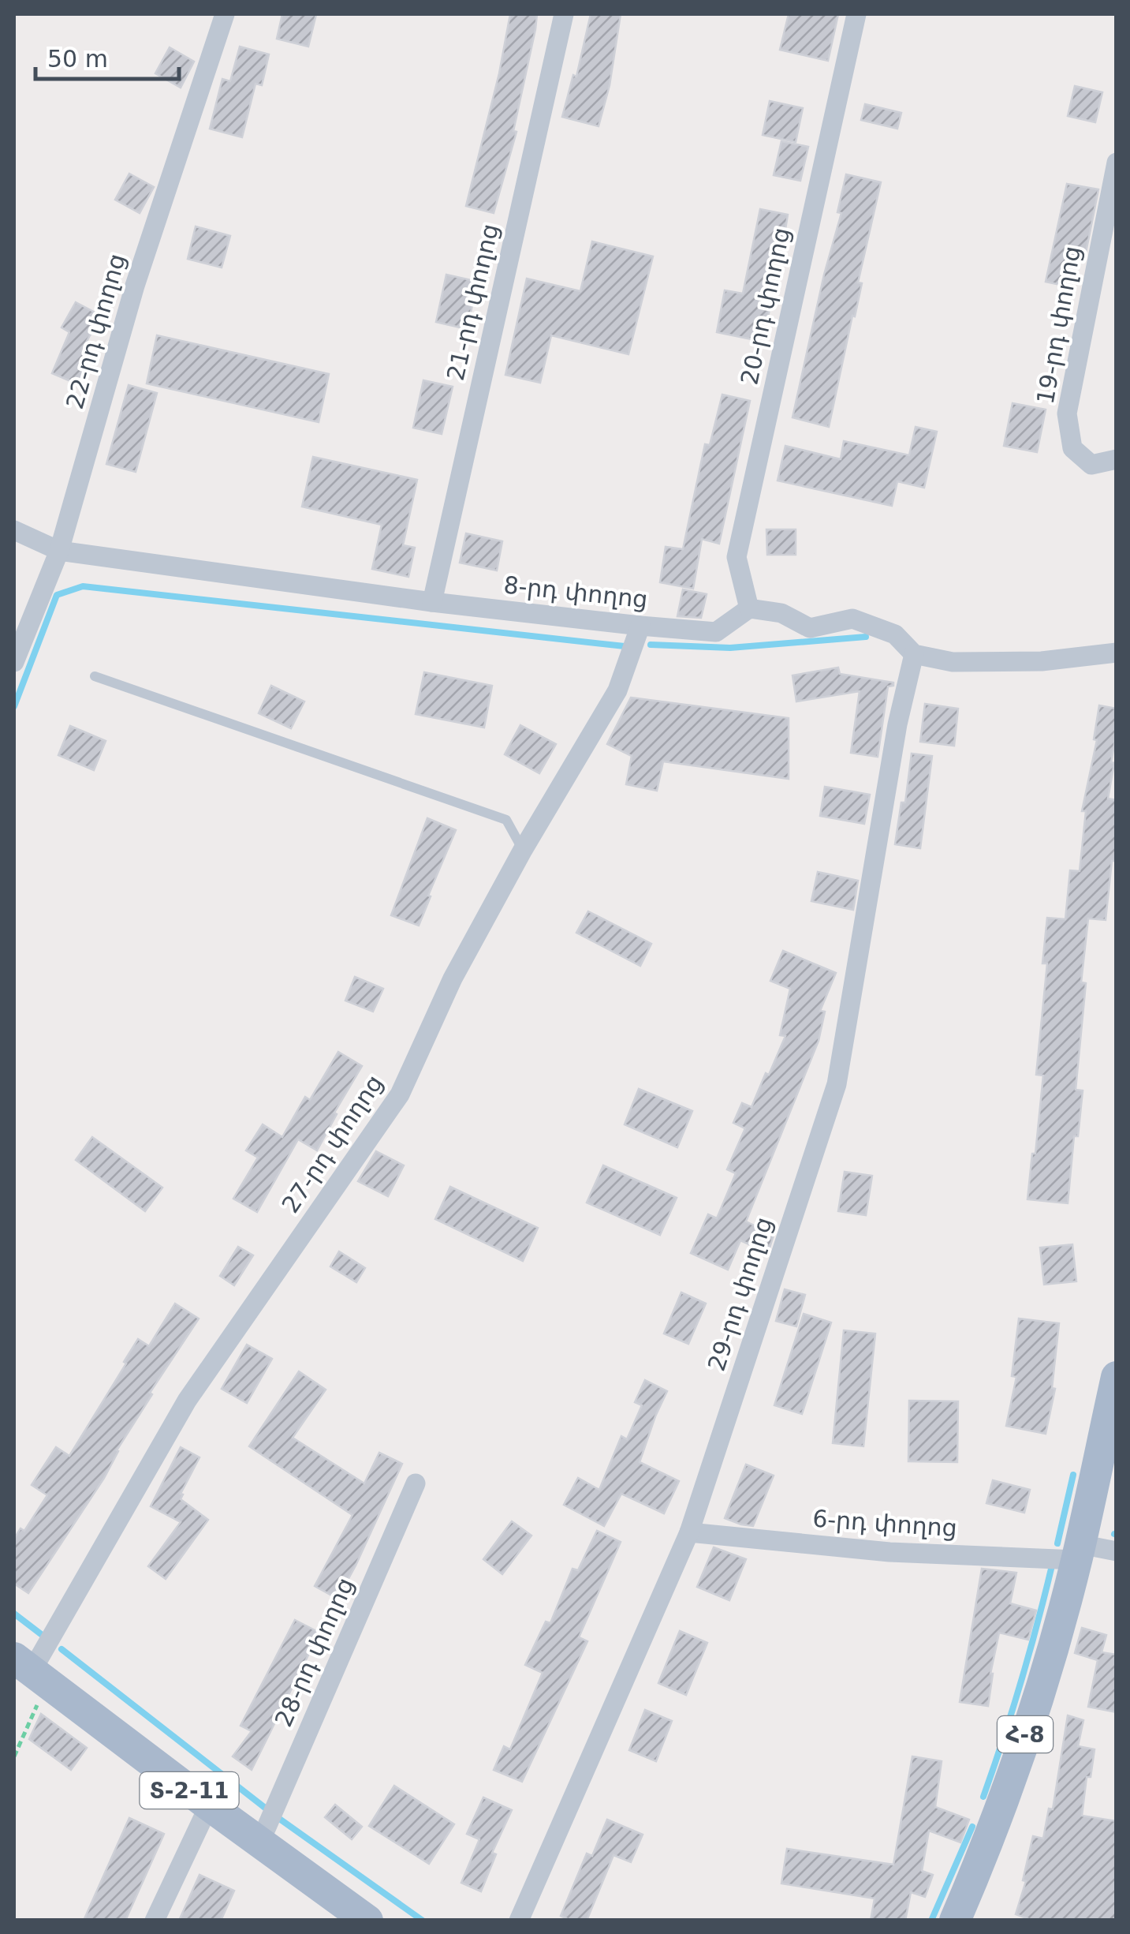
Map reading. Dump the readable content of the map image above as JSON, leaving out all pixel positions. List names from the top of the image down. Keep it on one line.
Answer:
{"streets":{"main road":["Հ-8","Տ-2-11"],"street":["21-րդ փողոց","20-րդ փողոց","19-րդ փողոց","22-րդ փողոց","8-րդ փողոց","27-րդ փողոց","29-րդ փողոց","6-րդ փողոց","28-րդ փողոց"]},"crossings":[["21-րդ փողոց","8-րդ փողոց"],["20-րդ փողոց","8-րդ փողոց"],["22-րդ փողոց","8-րդ փողոց"],["8-րդ փողոց","27-րդ փողոց"],["27-րդ փողոց","Տ-2-11"],["29-րդ փողոց","6-րդ փողոց"],["6-րդ փողոց","Հ-8"],["28-րդ փողոց","Տ-2-11"]],"scale_bar":"50 m"}
